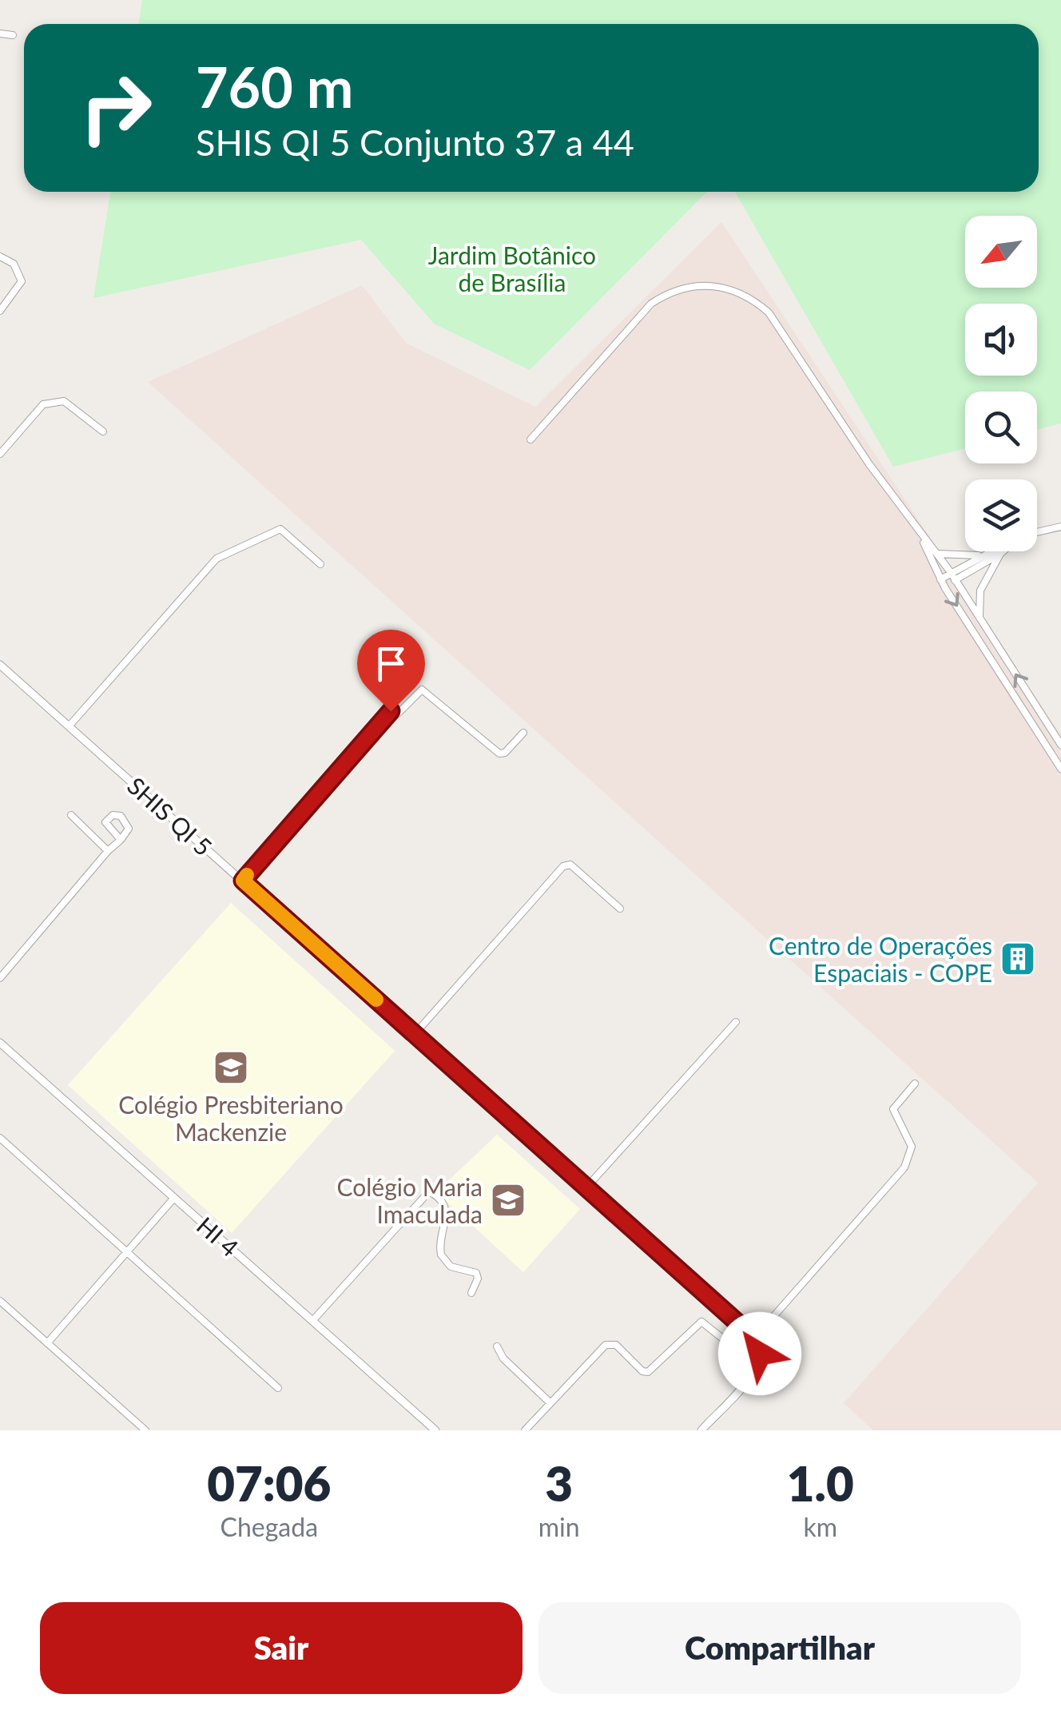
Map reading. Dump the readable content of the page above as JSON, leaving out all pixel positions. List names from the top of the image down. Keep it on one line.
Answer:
{"streets":{"street":["SHIS QI 5","HI 4"]},"parks":["Jardim Botânico de Brasília"],"places":{"building":["Centro de Operações Espaciais - COPE"],"school or university":["Colégio Presbiteriano Mackenzie","Colégio Maria Imaculada"]},"north":"bottom left","page":{"turn":["760 m","SHIS QI 5 Conjunto 37 a 44"],"eta":["07:06","Chegada","3","min","1.0","km"],"buttons":["Sair","Compartilhar"]}}
